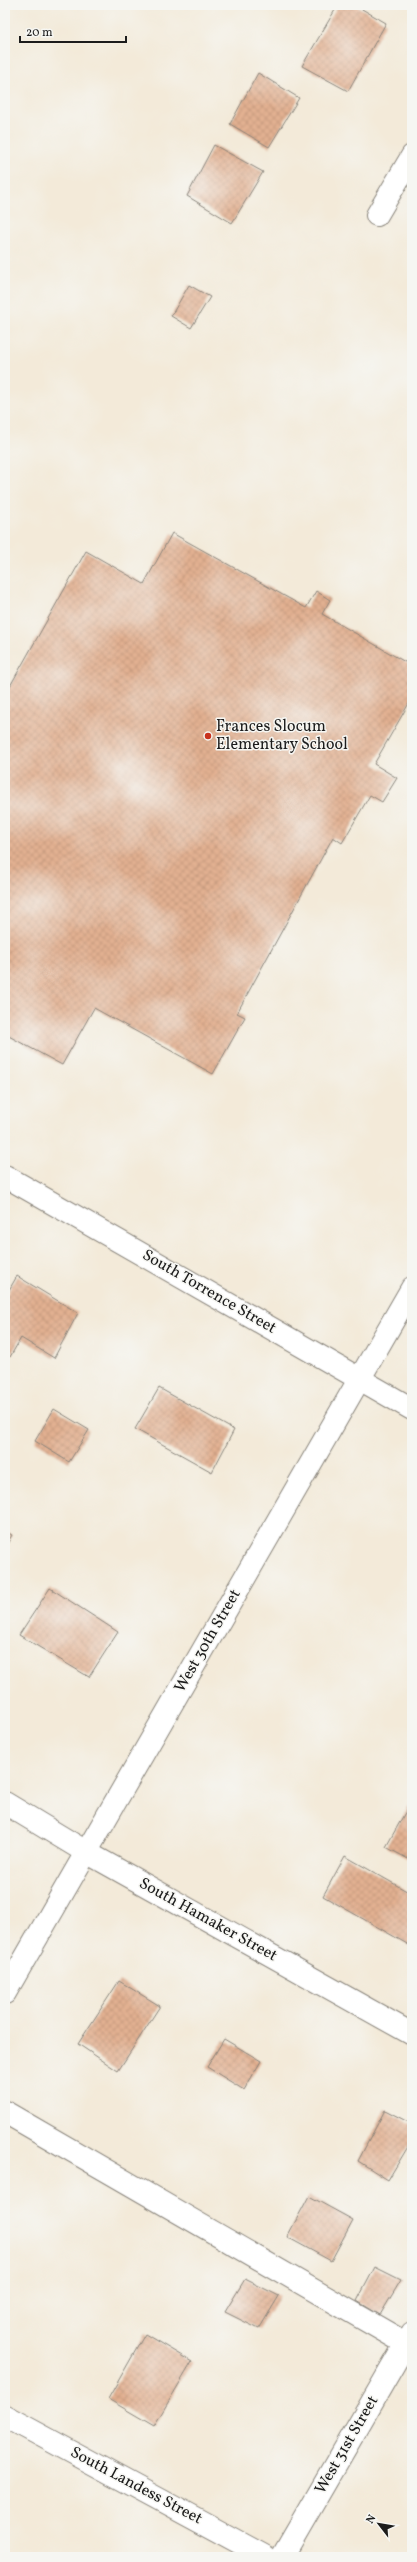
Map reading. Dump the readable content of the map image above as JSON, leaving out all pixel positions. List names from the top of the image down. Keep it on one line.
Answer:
{"streets":{"street":["South Torrence Street","West 30th Street","South Hamaker Street","West 31st Street","South Landess Street"]},"crossings":[["South Torrence Street","West 30th Street"],["West 30th Street","South Hamaker Street"]],"places":["Frances Slocum Elementary School"],"scale_bar":"20 m","north":"top left"}
